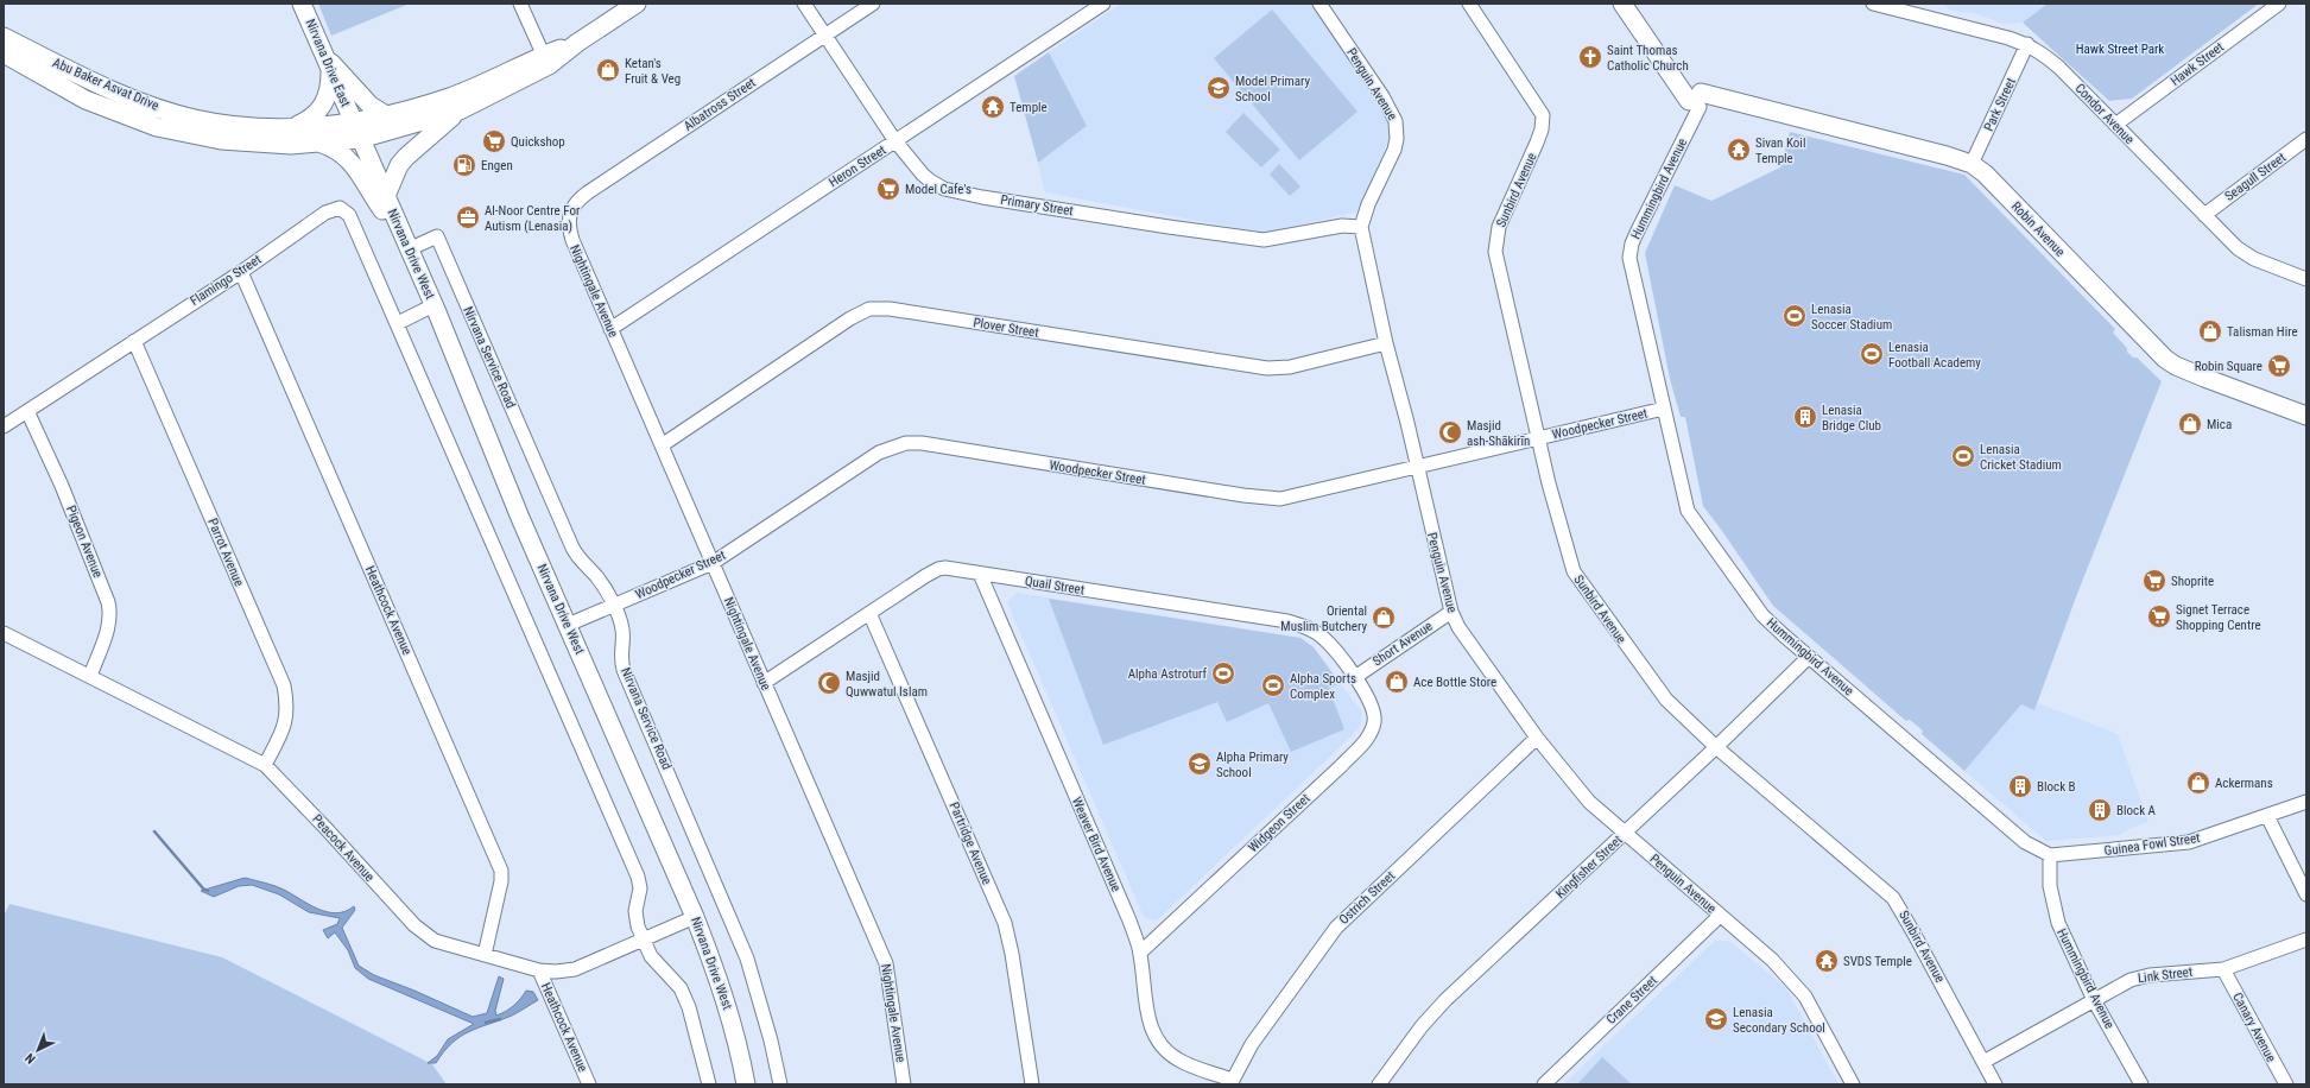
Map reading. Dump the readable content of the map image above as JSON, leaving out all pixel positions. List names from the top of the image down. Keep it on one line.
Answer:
{"streets":{"main road":["Nirvana Drive East","Abu Baker Asvat Drive","Robin Avenue","Nirvana Drive West"],"street":["Hawk Street","Penguin Avenue","Albatross Street","Park Street","Condor Avenue","Heron Street","Seagull Street","Hummingbird Avenue","Sunbird Avenue","Primary Street","Flamingo Street","Nightingale Avenue","Plover Street","Nirvana Service Road","Woodpecker Street","Pigeon Avenue","Parrot Avenue","Quail Street","Heathcock Avenue","Short Avenue","Widgeon Street","Partridge Avenue","Weaver Bird Avenue","Guinea Fowl Street","Peacock Avenue","Kingfisher Street","Ostrich Street","Link Street","Crane Street","Canary Avenue"]},"crossings":[["Nirvana Drive East","Abu Baker Asvat Drive"],["Nirvana Drive East","Nirvana Drive West"],["Hawk Street","Condor Avenue"],["Abu Baker Asvat Drive","Nirvana Drive West"],["Penguin Avenue","Primary Street"],["Penguin Avenue","Plover Street"],["Penguin Avenue","Woodpecker Street"],["Penguin Avenue","Short Avenue"],["Penguin Avenue","Kingfisher Street"],["Penguin Avenue","Ostrich Street"],["Penguin Avenue","Crane Street"],["Albatross Street","Primary Street"],["Albatross Street","Nightingale Avenue"],["Park Street","Condor Avenue"],["Park Street","Robin Avenue"],["Condor Avenue","Seagull Street"],["Heron Street","Primary Street"],["Heron Street","Nightingale Avenue"],["Hummingbird Avenue","Robin Avenue"],["Hummingbird Avenue","Woodpecker Street"],["Hummingbird Avenue","Guinea Fowl Street"],["Hummingbird Avenue","Kingfisher Street"],["Hummingbird Avenue","Link Street"],["Sunbird Avenue","Woodpecker Street"],["Sunbird Avenue","Kingfisher Street"],["Sunbird Avenue","Link Street"],["Nirvana Drive West","Nirvana Service Road"],["Nirvana Drive West","Woodpecker Street"],["Nirvana Drive West","Peacock Avenue"],["Flamingo Street","Pigeon Avenue"],["Flamingo Street","Parrot Avenue"],["Flamingo Street","Heathcock Avenue"],["Nightingale Avenue","Plover Street"],["Nightingale Avenue","Woodpecker Street"],["Nightingale Avenue","Quail Street"],["Nirvana Service Road","Woodpecker Street"],["Pigeon Avenue","Peacock Avenue"],["Parrot Avenue","Peacock Avenue"],["Quail Street","Short Avenue"],["Quail Street","Widgeon Street"],["Quail Street","Partridge Avenue"],["Quail Street","Weaver Bird Avenue"],["Heathcock Avenue","Peacock Avenue"],["Short Avenue","Widgeon Street"],["Widgeon Street","Weaver Bird Avenue"],["Weaver Bird Avenue","Ostrich Street"],["Link Street","Canary Avenue"]],"parks":["Hawk Street Park"],"places":{"church":["Saint Thomas Catholic Church"],"shop":["Ketan's Fruit & Veg","Talisman Hire","Mica","Oriental Muslim Butchery","Ace Bottle Store","Ackermans"],"school or university":["Model Primary School","Alpha Primary School","Lenasia Secondary School"],"temple":["Temple","Sivan Koil Temple","SVDS Temple"],"supermarket":["Quickshop","Model Cafe's","Robin Square","Shoprite","Signet Terrace Shopping Centre"],"fuel station":["Engen"],"office":["Al-Noor Centre For Autism (Lenasia)"],"sports":["Lenasia Soccer Stadium","Lenasia Football Academy","Lenasia Cricket Stadium","Alpha Astroturf","Alpha Sports Complex"],"building":["Lenasia Bridge Club","Block B","Block A"],"mosque":["Masjid ash-Shākirīn","Masjid Quwwatul Islam"]},"north":"bottom left"}
